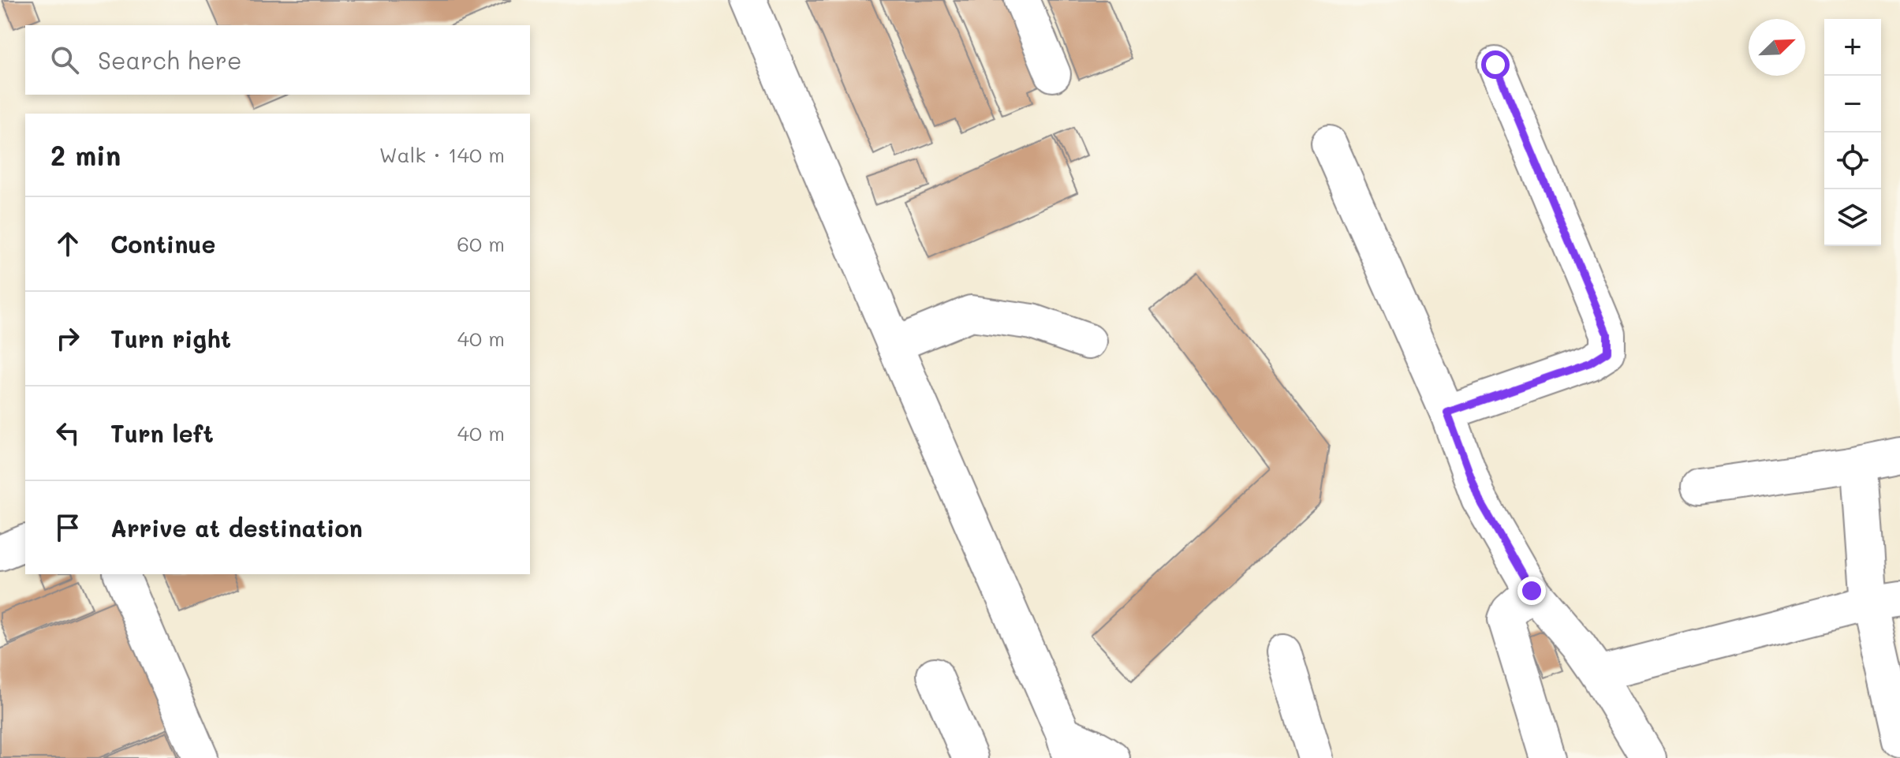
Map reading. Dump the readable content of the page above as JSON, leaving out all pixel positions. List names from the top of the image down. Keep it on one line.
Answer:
{"north":"top right","page":{"map_buttons":["+","−"],"search":"Search here","heading":["2 min","Walk · 140 m"],"list":[["Continue","60 m"],["Turn right","40 m"],["Turn left","40 m"],"Arrive at destination"]}}
